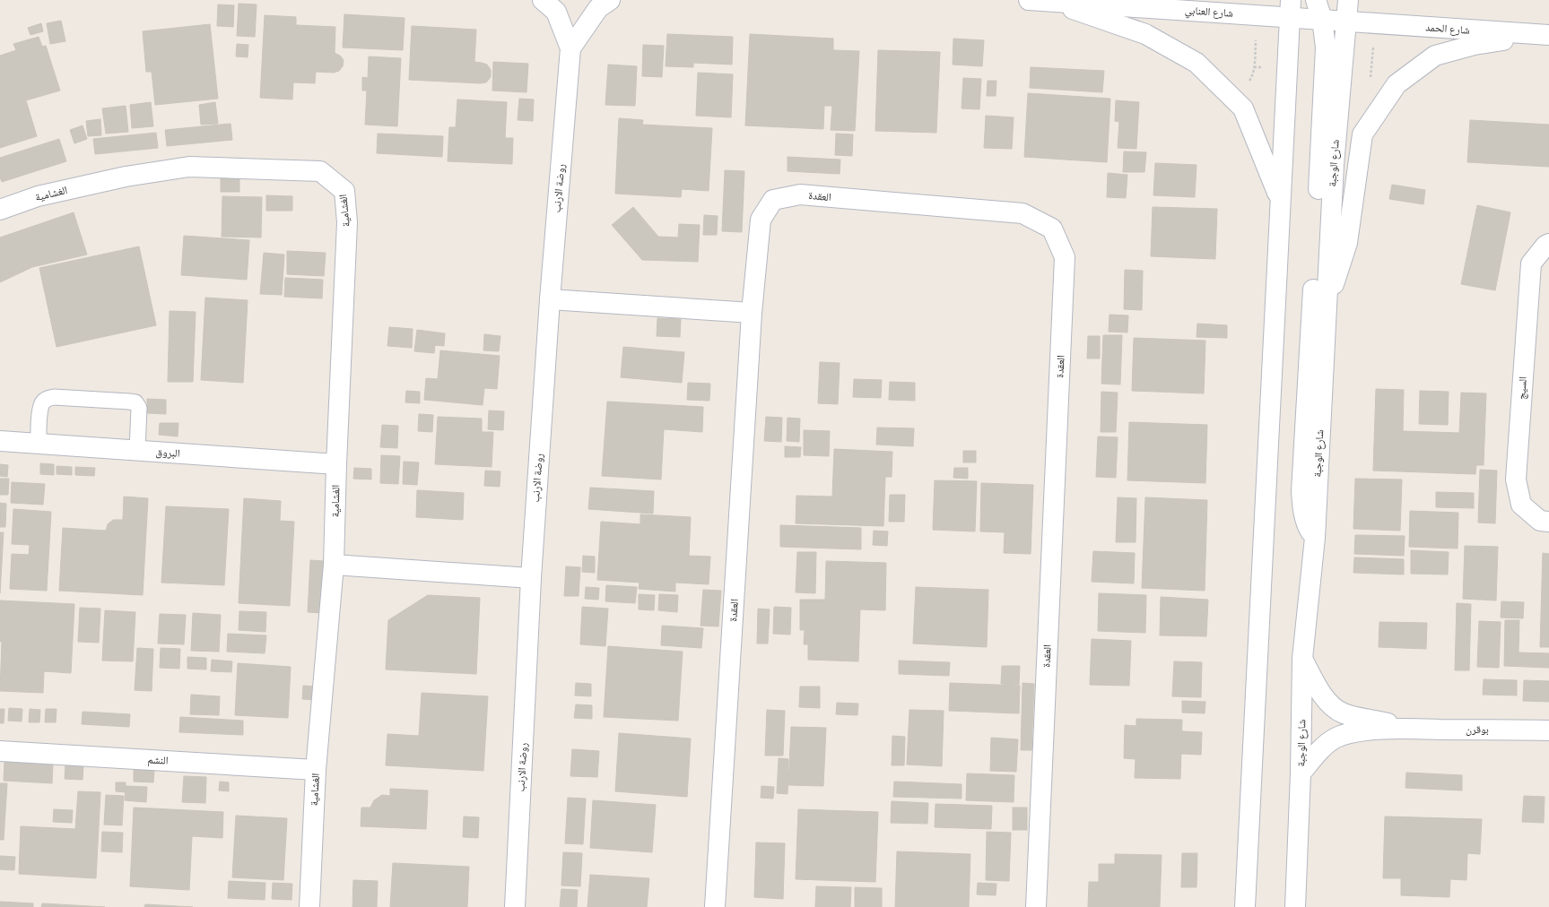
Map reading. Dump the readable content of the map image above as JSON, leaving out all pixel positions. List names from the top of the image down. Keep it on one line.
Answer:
{"streets":{"street":["شارع العنابي","شارع الحمد","شارع الوجبة","روضة الارنب","الغشامية","العقدة","السيج","البروق","بوقرن","النشم"]},"crossings":[["شارع العنابي","شارع الحمد"],["شارع العنابي","شارع الوجبة"],["شارع الحمد","شارع الوجبة"],["شارع الوجبة","بوقرن"],["الغشامية","البروق"],["الغشامية","النشم"]]}
